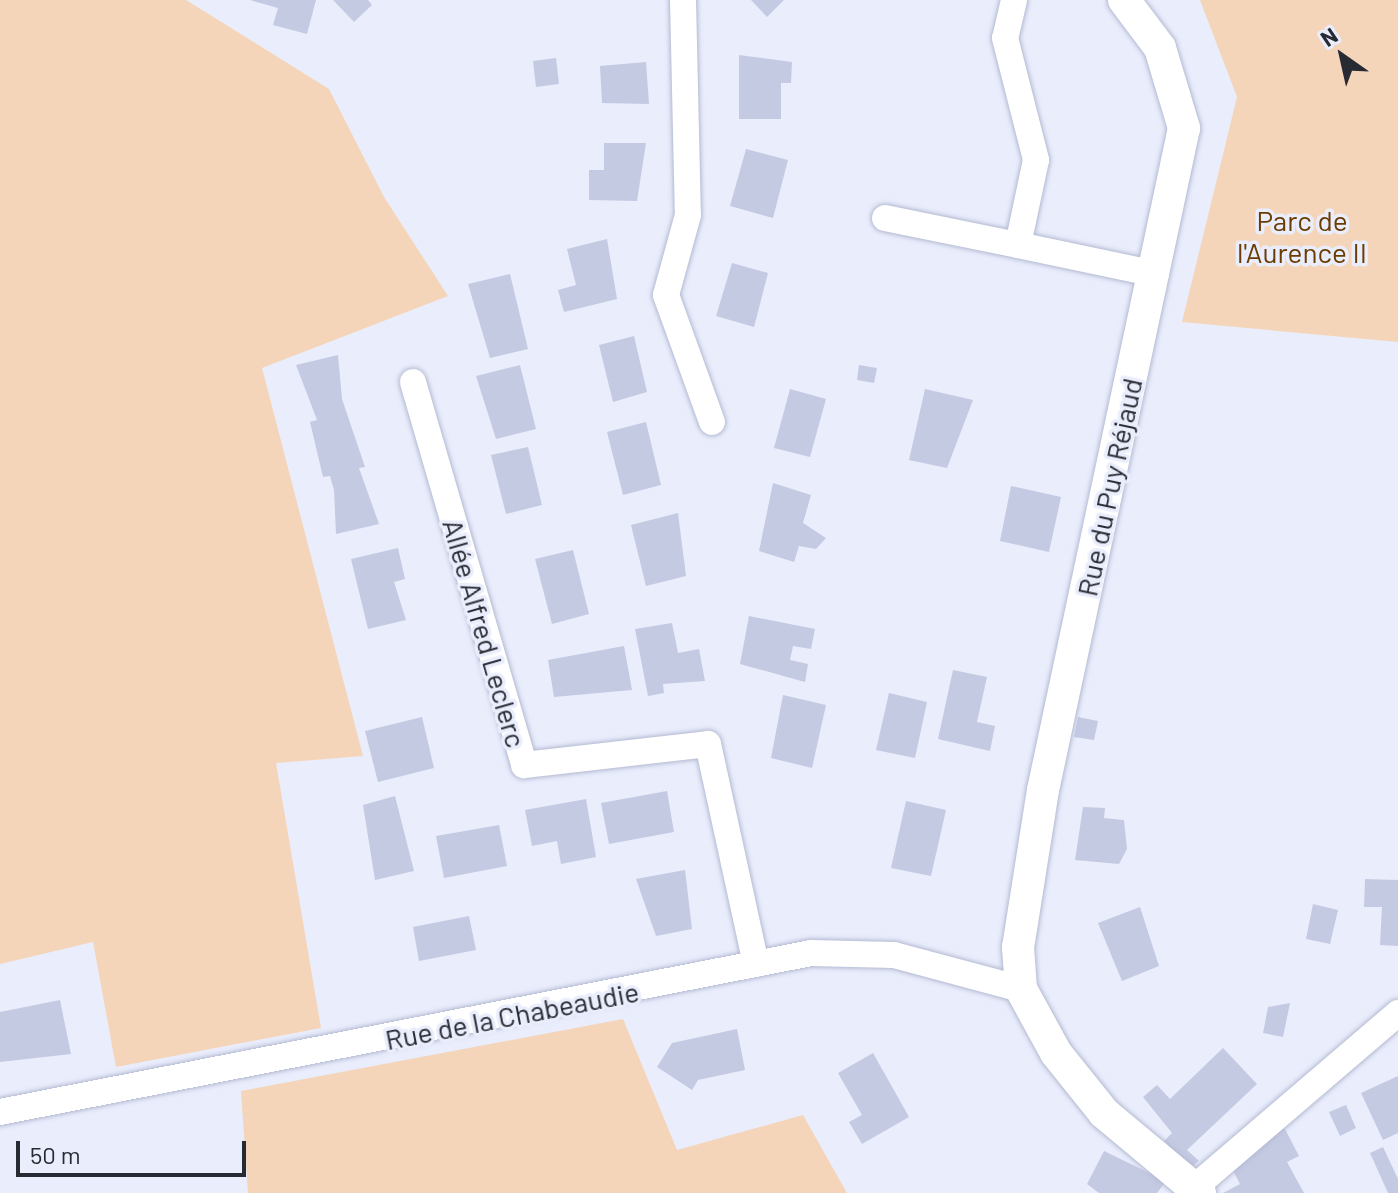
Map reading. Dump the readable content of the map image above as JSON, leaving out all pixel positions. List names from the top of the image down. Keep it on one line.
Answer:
{"streets":{"street":["Rue du Puy Réjaud","Allée Alfred Leclerc","Rue de la Chabeaudie"]},"crossings":[["Rue du Puy Réjaud","Rue de la Chabeaudie"],["Allée Alfred Leclerc","Rue de la Chabeaudie"]],"parks":["Parc de l'Aurence II"],"scale_bar":"50 m","north":"top left"}
